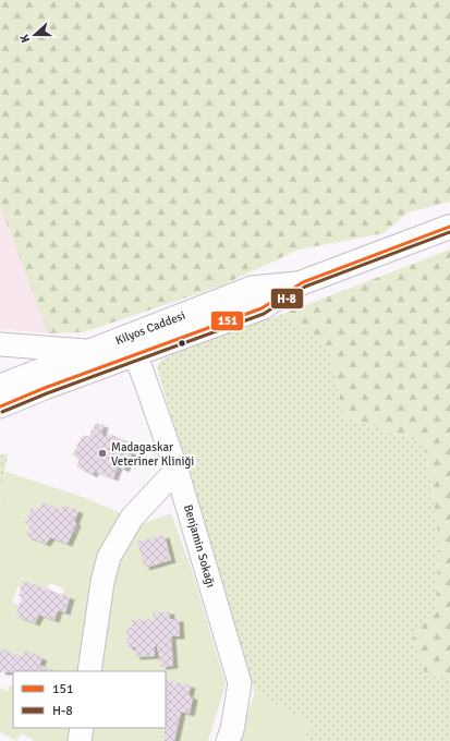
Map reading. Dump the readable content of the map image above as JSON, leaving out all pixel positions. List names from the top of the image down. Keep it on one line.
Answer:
{"streets":{"street":["Kilyos Caddesi","Benjamin Sokağı"]},"crossings":[["Kilyos Caddesi","Benjamin Sokağı"]],"places":["Madagaskar Veteriner Kliniği"],"lines":["transit line 151","transit line H-8"],"legend":["151","H-8"],"north":"left"}
